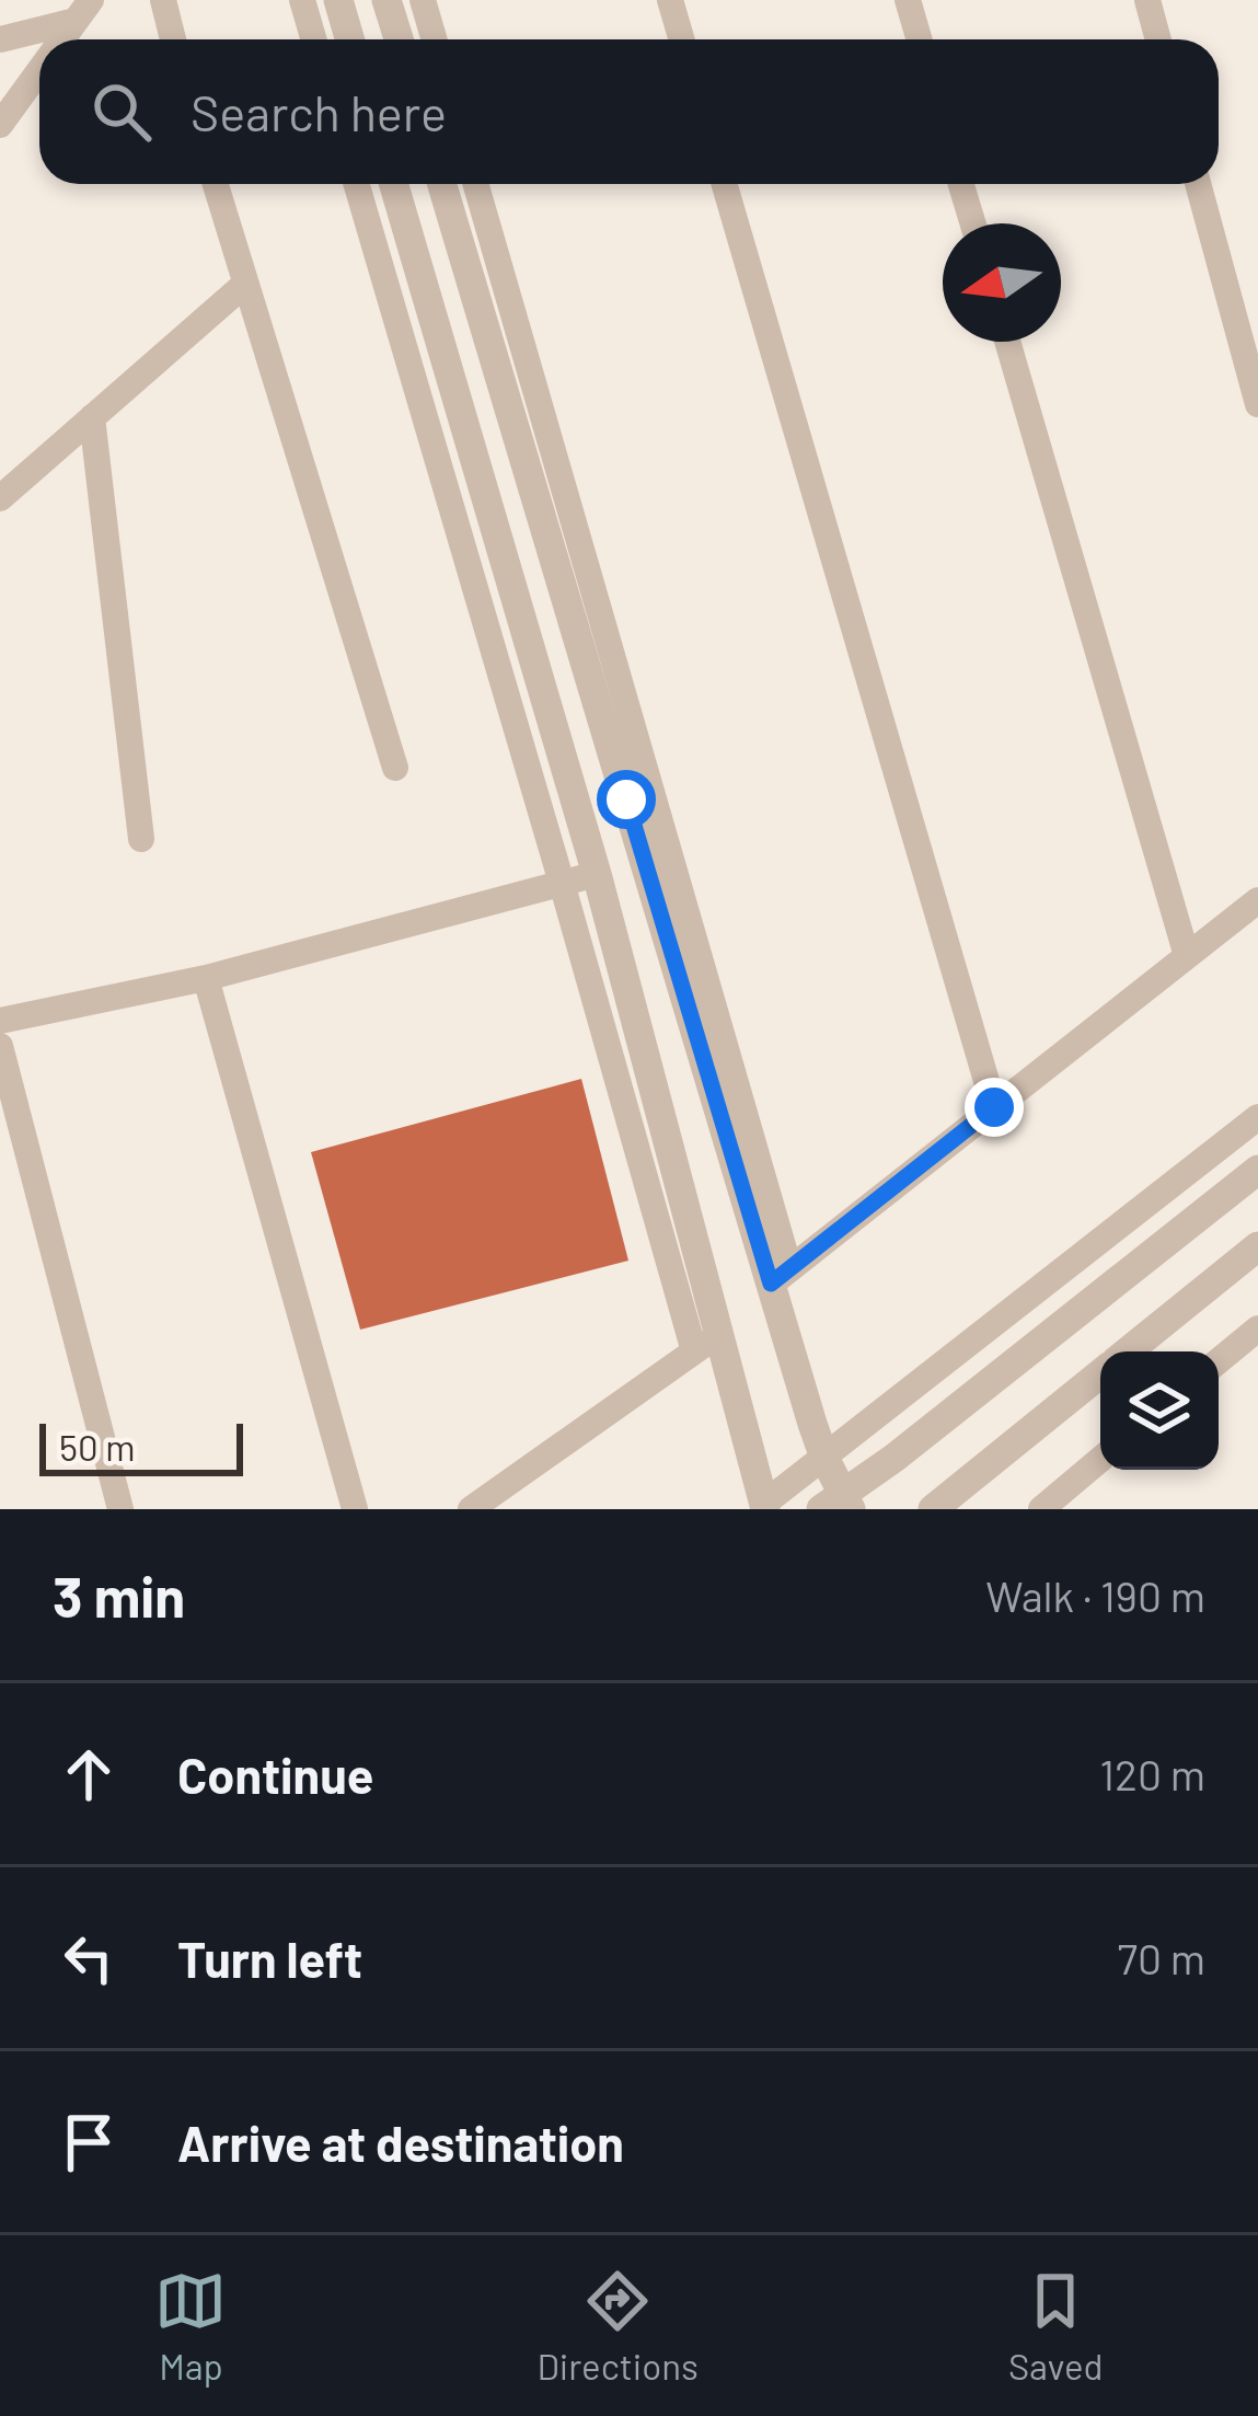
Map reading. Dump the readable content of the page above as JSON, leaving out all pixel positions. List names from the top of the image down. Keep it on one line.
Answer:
{"scale_bar":"50 m","north":"left","page":{"search":"Search here","scale":"50 m","heading":["3 min","Walk · 190 m"],"list":[["Continue","120 m"],["Turn left","70 m"],"Arrive at destination"],"nav":["Map","Directions","Saved"]}}
